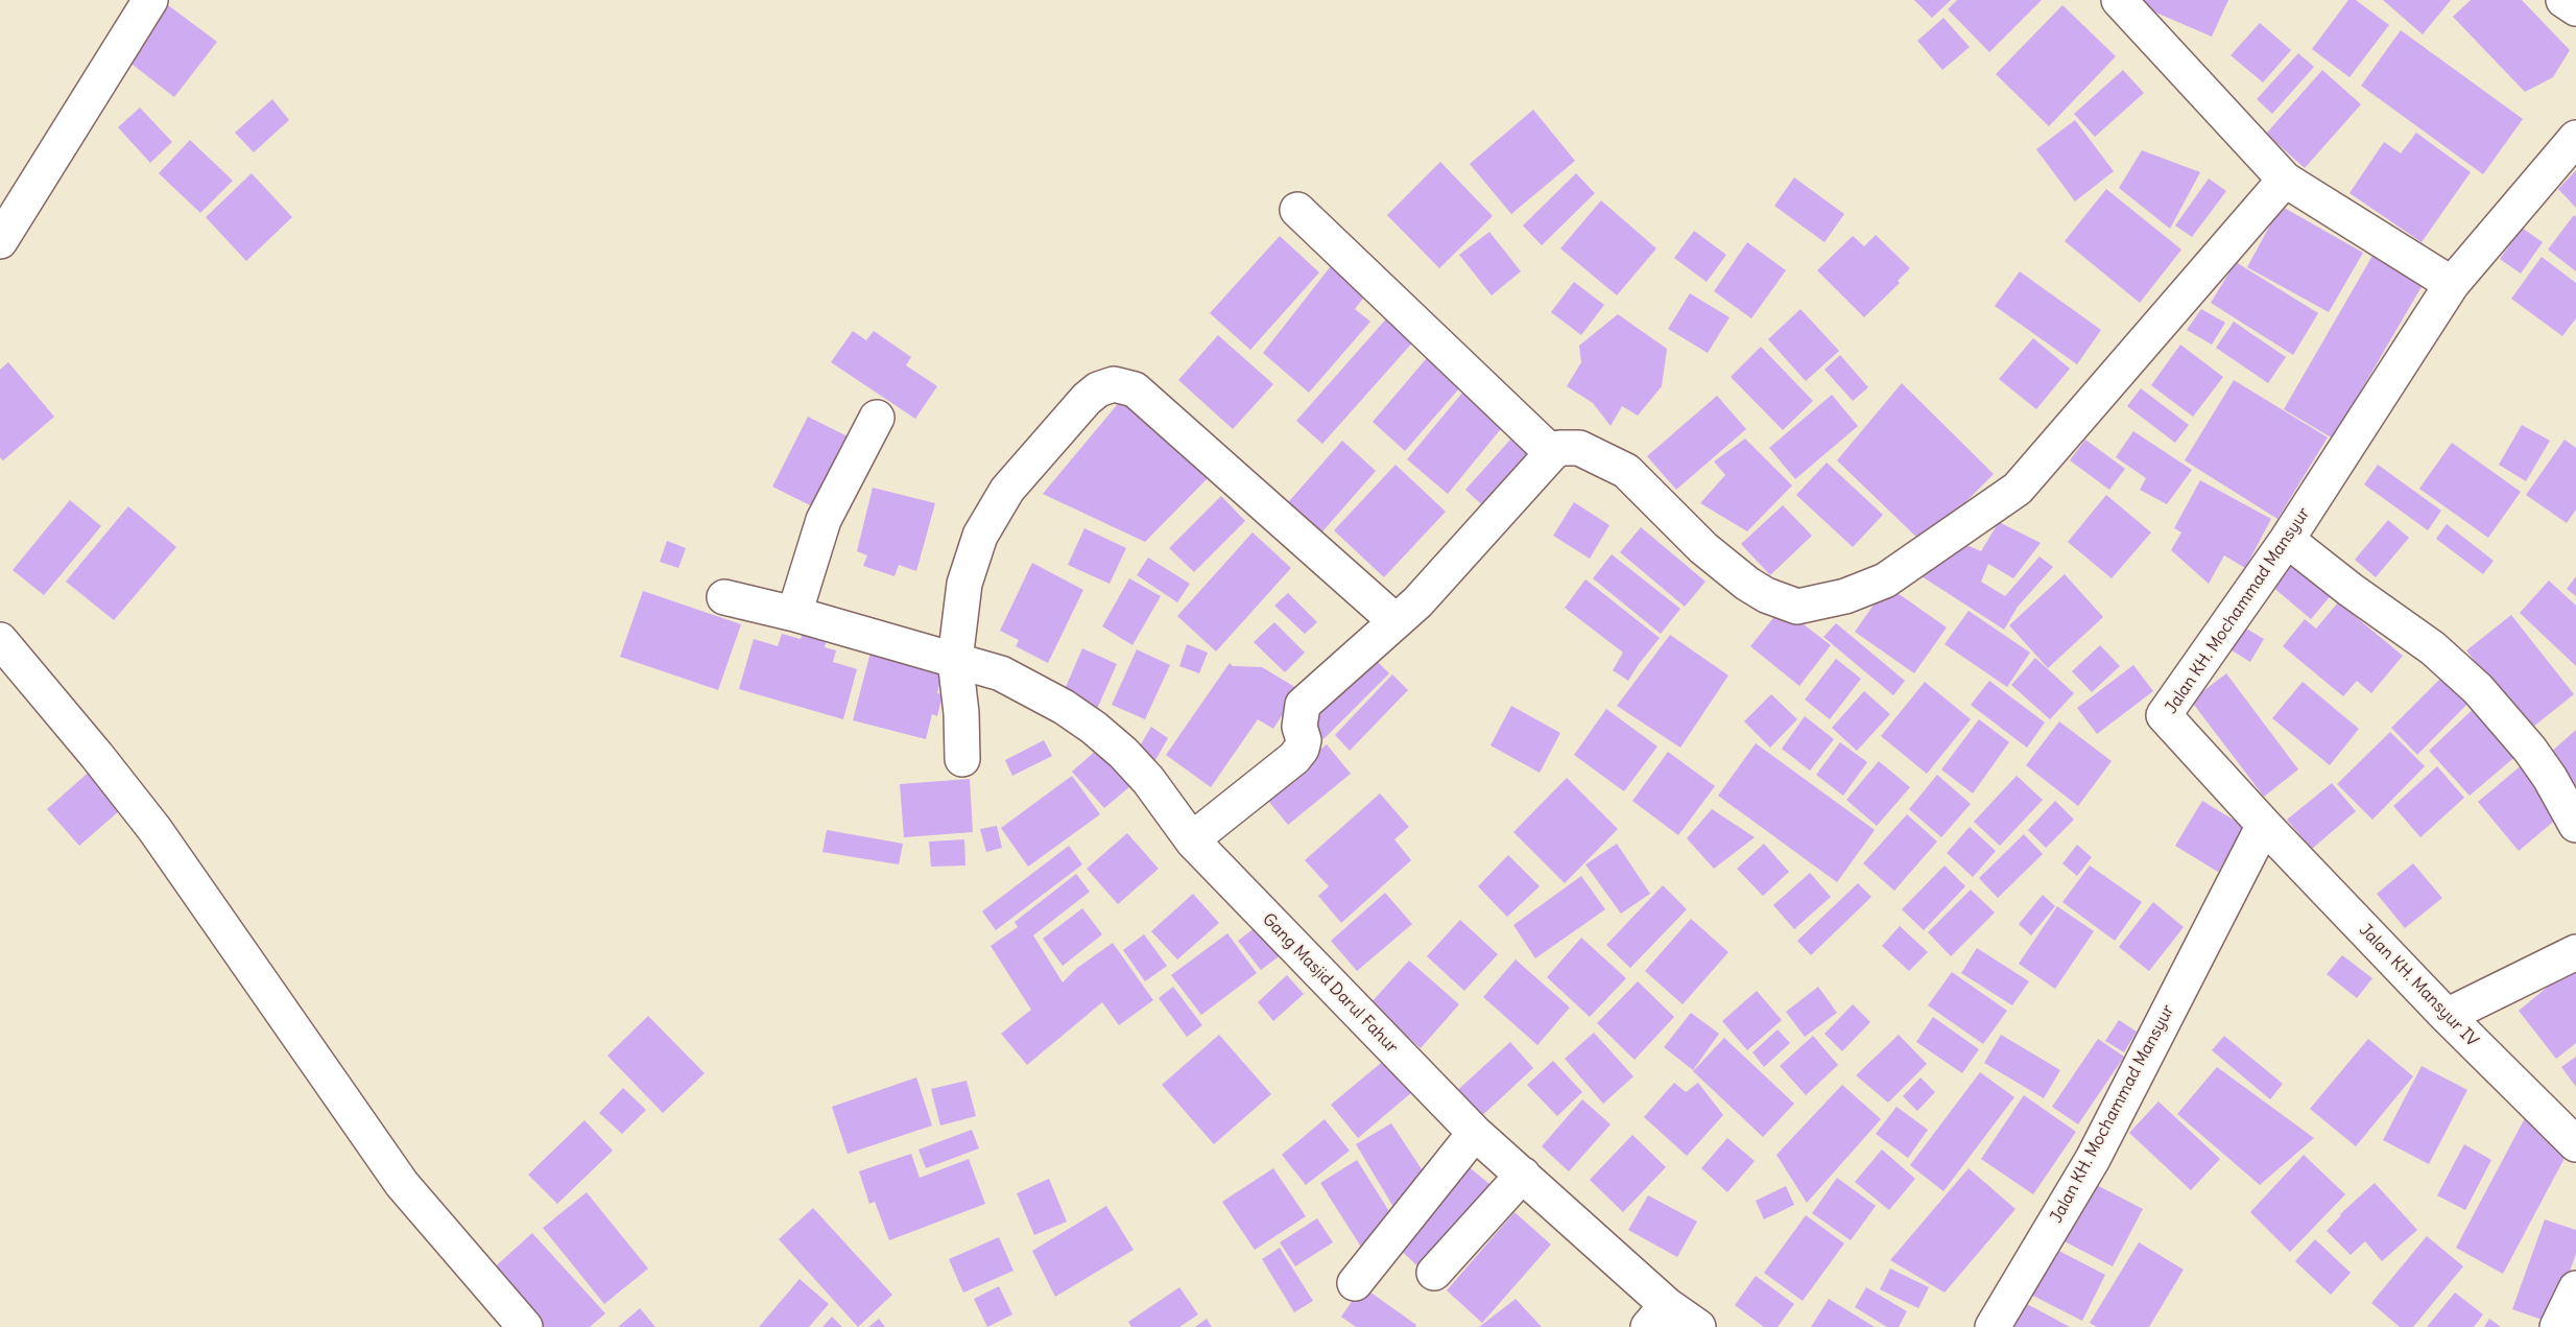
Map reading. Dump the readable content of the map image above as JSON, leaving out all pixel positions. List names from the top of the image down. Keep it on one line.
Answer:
{"streets":{"street":["Jalan KH. Mochammad Mansyur","Gang Masjid Darul Fahur","Jalan KH. Mansyur IV"]},"crossings":[["Jalan KH. Mochammad Mansyur","Jalan KH. Mansyur IV"]]}
